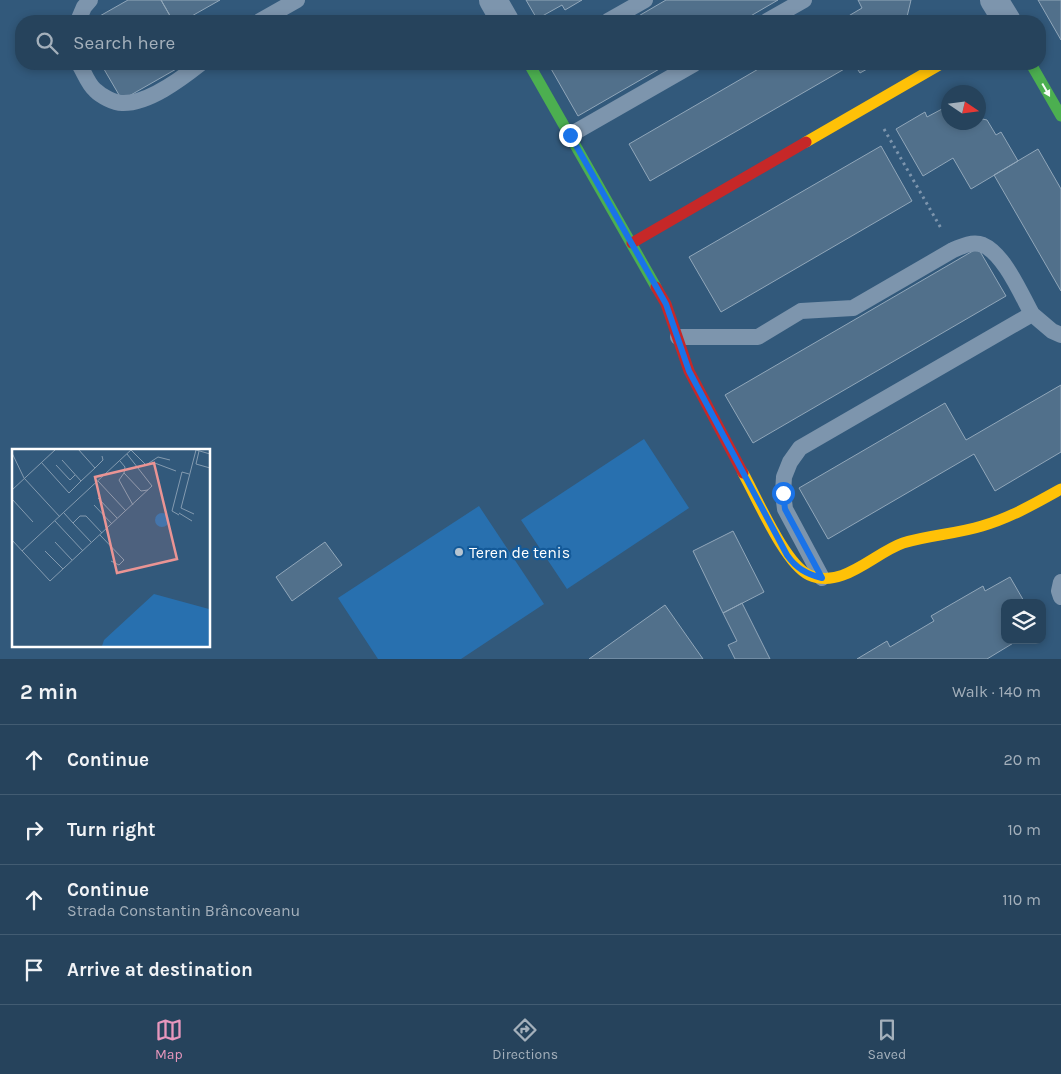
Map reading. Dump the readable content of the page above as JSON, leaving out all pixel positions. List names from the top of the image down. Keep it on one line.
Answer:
{"places":["Teren de tenis"],"north":"right","page":{"search":"Search here","heading":["2 min","Walk · 140 m"],"list":[["Continue","20 m"],["Turn right","10 m"],["Continue","Strada Constantin Brâncoveanu","110 m"],"Arrive at destination"],"nav":["Map","Directions","Saved"]}}
